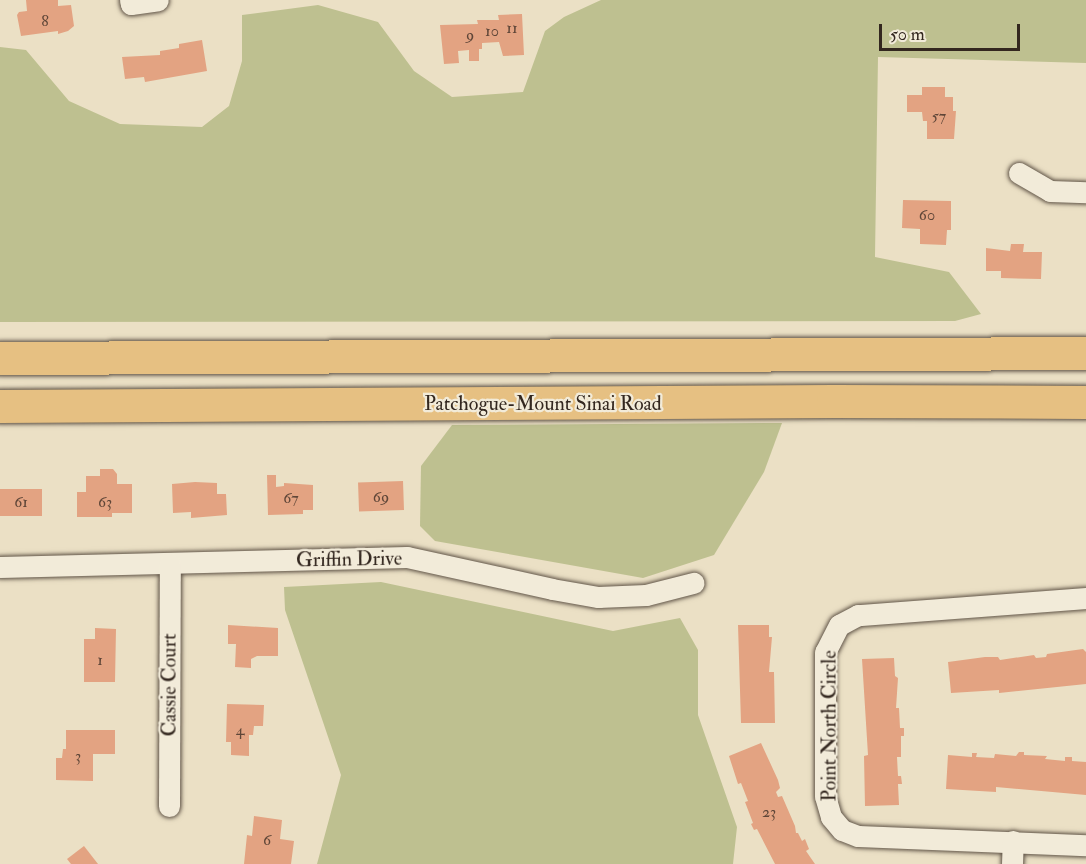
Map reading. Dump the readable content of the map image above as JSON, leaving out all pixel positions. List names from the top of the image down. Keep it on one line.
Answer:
{"streets":{"highway":["Patchogue-Mount Sinai Road"],"street":["Griffin Drive","Cassie Court","Point North Circle"]},"crossings":[["Griffin Drive","Cassie Court"]],"house_numbers":["8","11","10","9","57","60","69","67","61","63","1","4","3","23","6"],"scale_bar":"50 m"}
